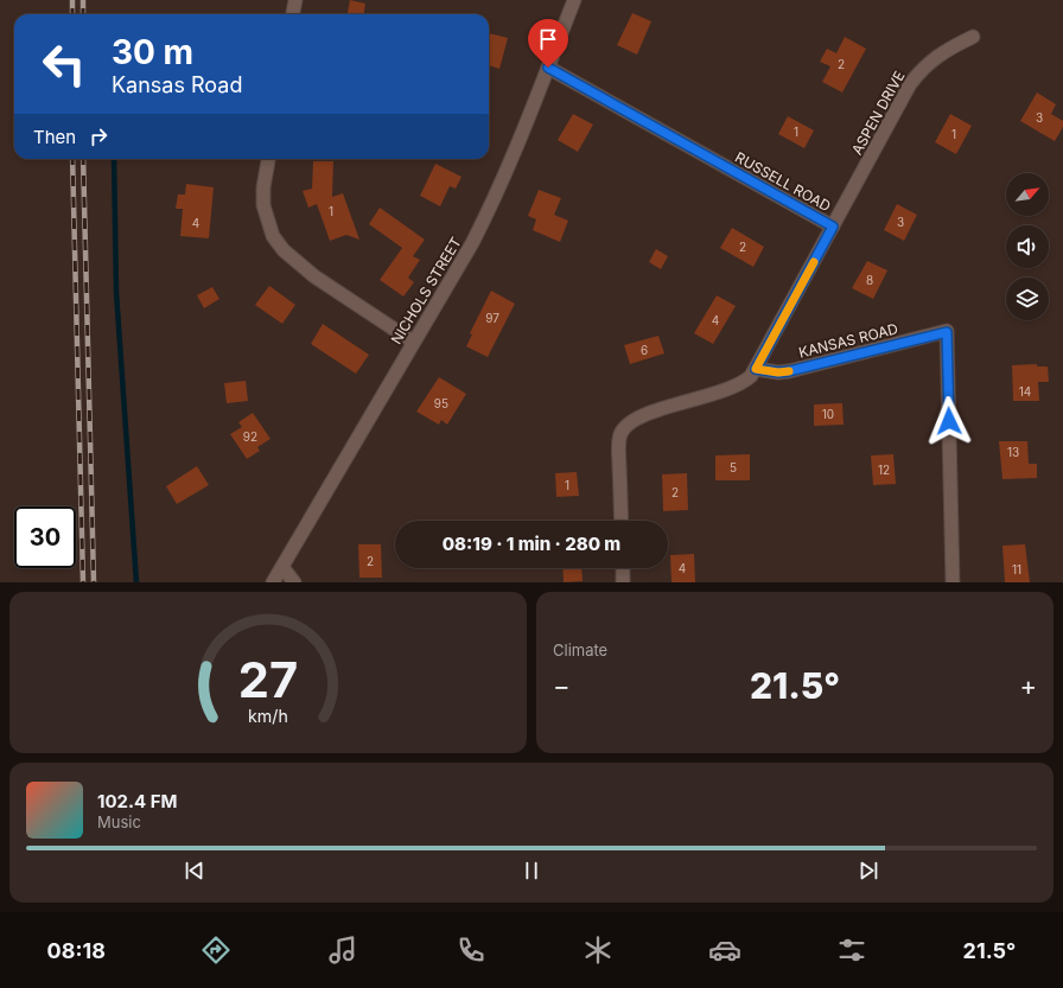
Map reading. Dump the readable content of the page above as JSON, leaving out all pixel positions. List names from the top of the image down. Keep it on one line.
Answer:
{"streets":{"street":["ASPEN DRIVE","RUSSELL ROAD","NICHOLS STREET","KANSAS ROAD"]},"crossings":[["ASPEN DRIVE","RUSSELL ROAD"],["RUSSELL ROAD","NICHOLS STREET"],["RUSSELL ROAD","KANSAS ROAD"]],"house_numbers":["2","3","1","1","1","3","4","2","8","97","4","6","14","95","10","92","13","5","12","1","2","2","4","11"],"north":"top right","page":{"turn":["30 m","Kansas Road"],"then":"Then","limit":"30","trip":"08:19 · 1 min · 280 m","tile":"Climate","heat":["−","21.5°","+"],"song":["102.4 FM","Music"],"tabs":["08:18","21.5°"],"gauge":["27","km/h"]}}
